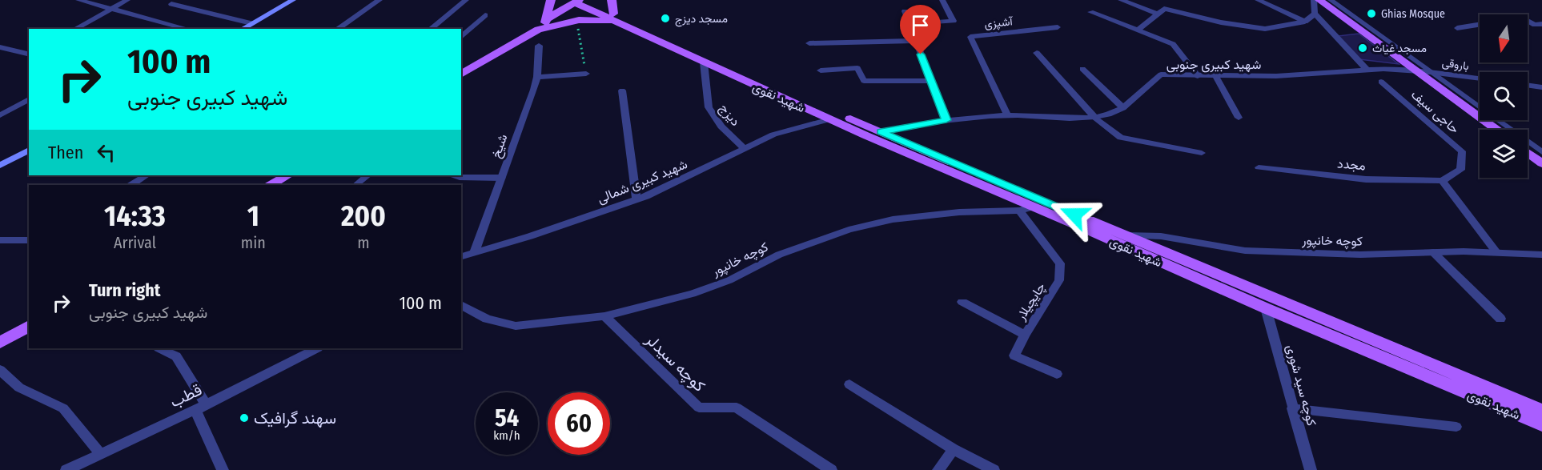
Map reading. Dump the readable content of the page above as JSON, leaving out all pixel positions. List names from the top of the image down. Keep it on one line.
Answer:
{"streets":{"main road":["شهید نقوی"],"street":["آشپزی","شهید کبیری جنوبی","باروقی","حاجی سیف","دیزج","شیخ","مجدد","شهید کبیری شمالی","کوچه خانپور","چایچیلار","کوچه سیدلر","کوچه سید شوری","قطب"]},"crossings":[["آشپزی","شهید کبیری جنوبی"],["شهید کبیری جنوبی","باروقی"],["شهید کبیری جنوبی","شهید نقوی"],["شهید نقوی","دیزج"],["شهید نقوی","شهید کبیری شمالی"],["شهید نقوی","کوچه خانپور"],["شهید نقوی","کوچه سید شوری"],["حاجی سیف","مجدد"],["دیزج","شهید کبیری شمالی"],["شیخ","شهید کبیری شمالی"],["کوچه خانپور","چایچیلار"],["کوچه خانپور","کوچه سیدلر"]],"places":["Ghias Mosque","مسجد دیزج","مسجد غیاث","سهند گرافیک"],"north":"bottom","page":{"turn":["100 m","شهید کبیری جنوبی"],"then":"Then","eta":["14:33","Arrival","1","min","200","m"],"list":[{"name":"Turn right","note":"شهید کبیری جنوبی","value":"100 m"}],"speed":"54 km/h","limit":"60"}}
